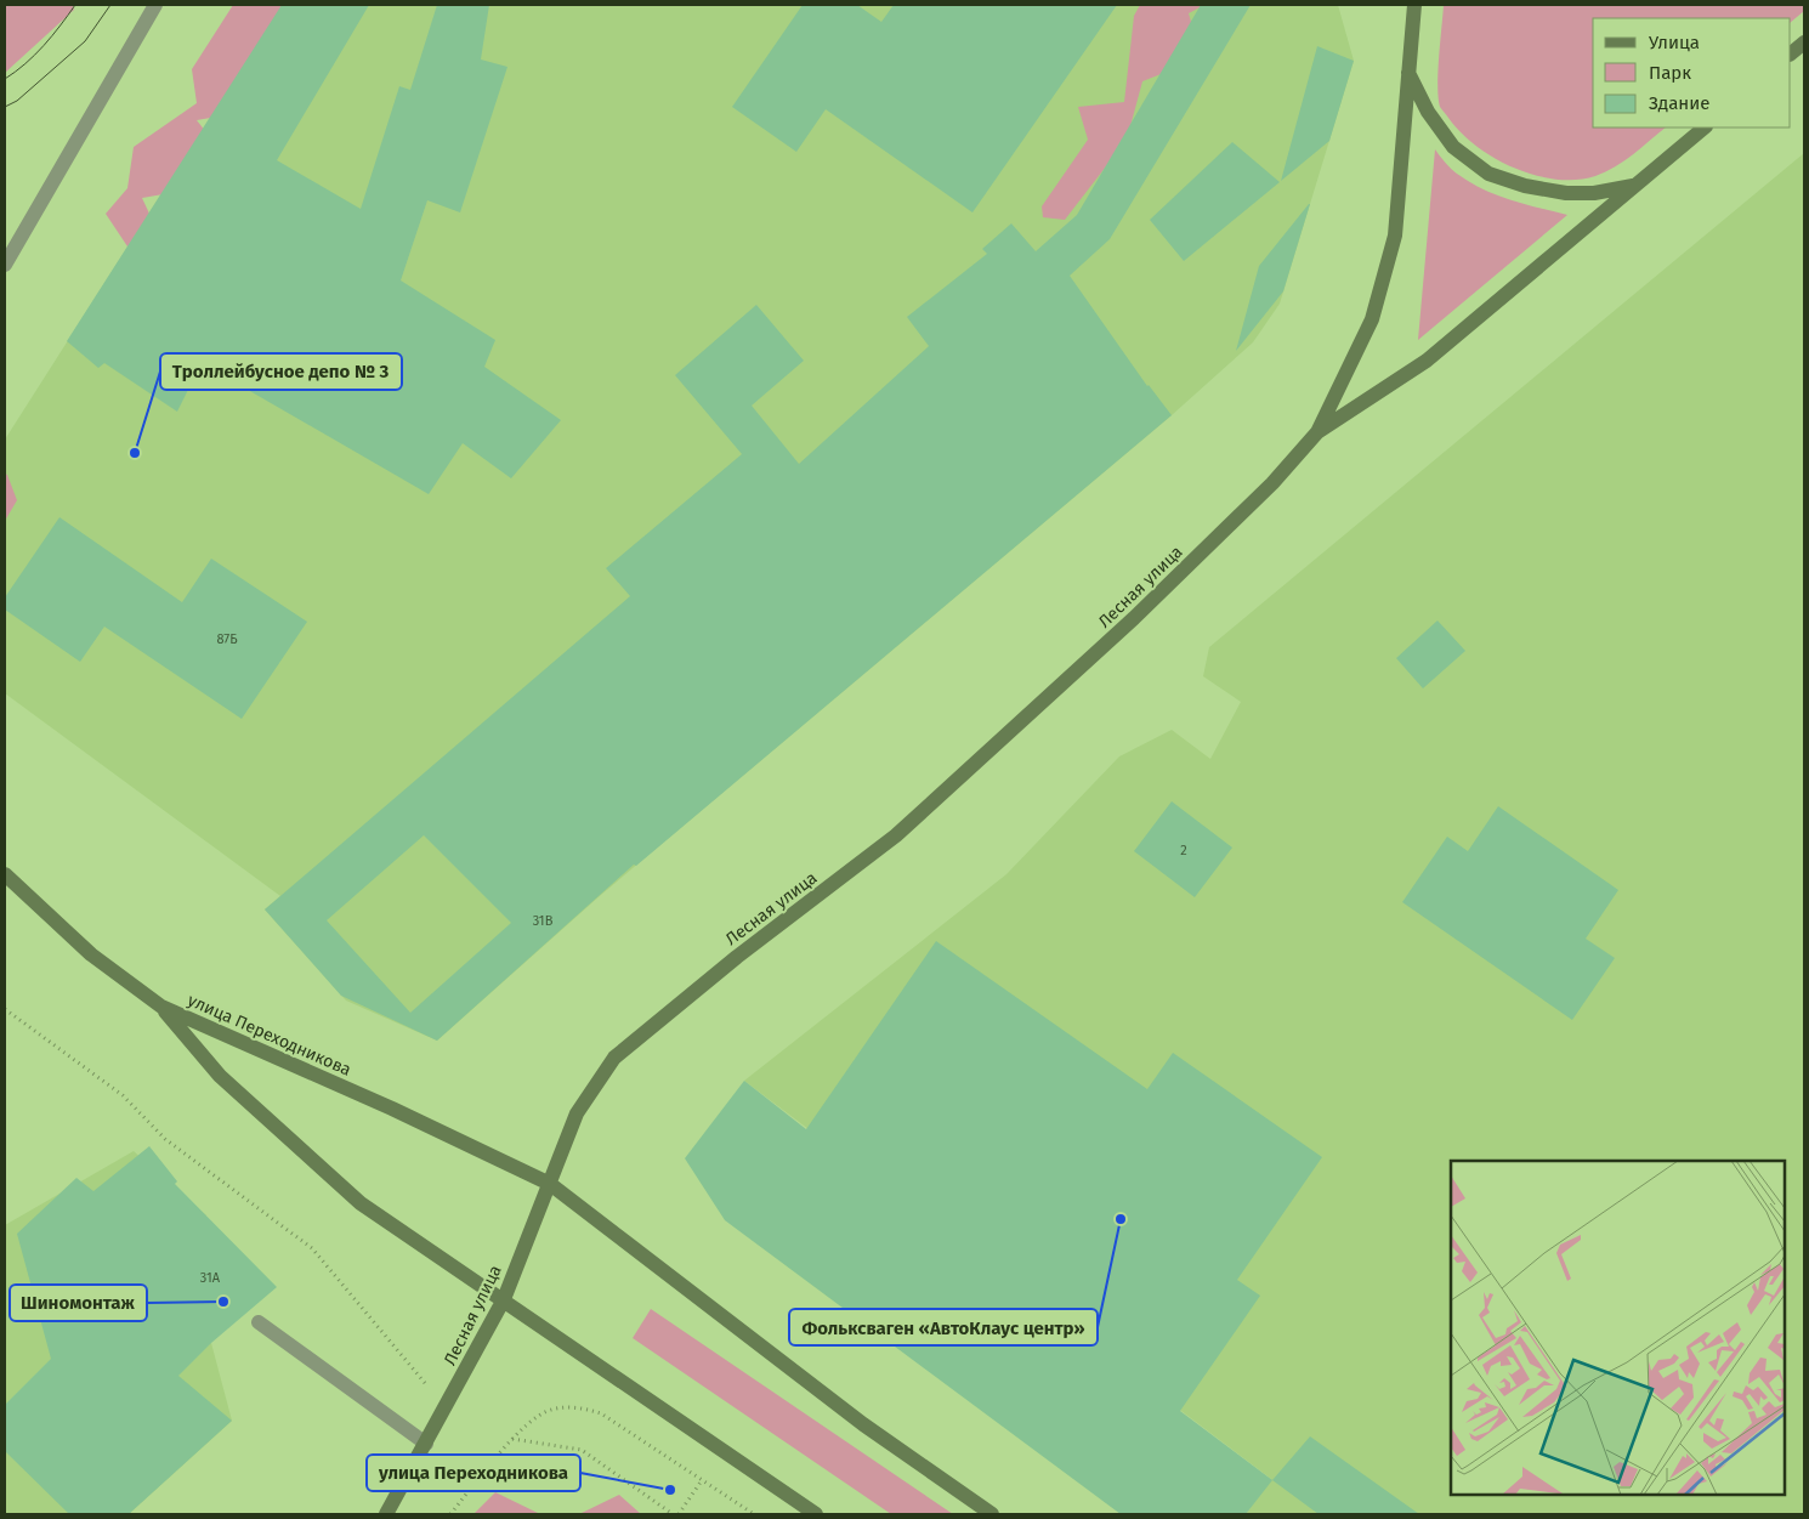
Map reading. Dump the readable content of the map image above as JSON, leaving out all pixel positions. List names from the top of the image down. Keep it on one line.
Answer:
{"streets":{"main road":["Лесная улица","улица Переходникова"]},"crossings":[["Лесная улица","улица Переходникова"]],"places":["Троллейбусное депо № 3","Фольксваген «АвтоКлаус центр»","Шиномонтаж","улица Переходникова"],"house_numbers":["87Б","2","31В","31А"],"legend":["Улица","Парк","Здание"]}
